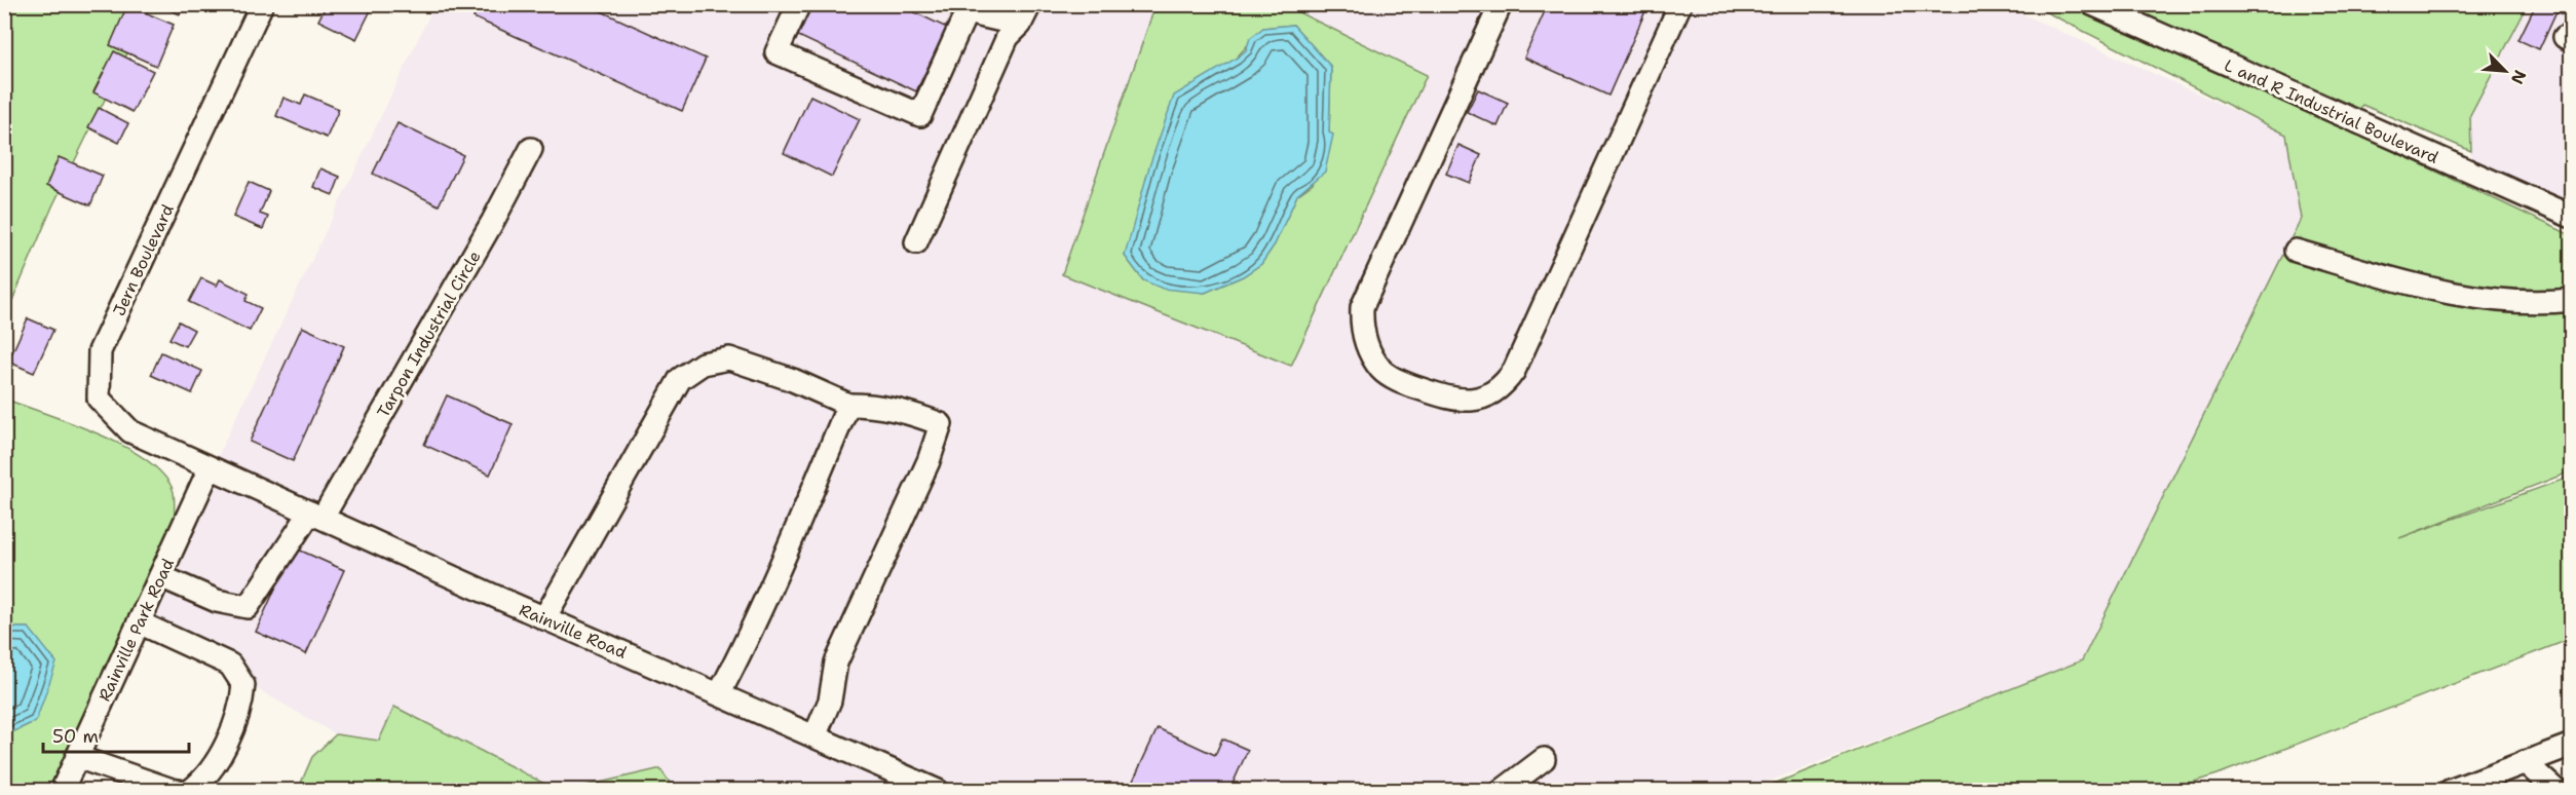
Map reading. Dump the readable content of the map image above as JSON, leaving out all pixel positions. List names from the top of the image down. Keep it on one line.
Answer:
{"streets":{"street":["L and R Industrial Boulevard","Jern Boulevard","Tarpon Industrial Circle","Rainville Park Road","Rainville Road"]},"crossings":[["Jern Boulevard","Rainville Park Road"],["Jern Boulevard","Rainville Road"],["Tarpon Industrial Circle","Rainville Park Road"],["Tarpon Industrial Circle","Rainville Road"],["Rainville Park Road","Rainville Road"]],"scale_bar":"50 m","north":"bottom right"}
